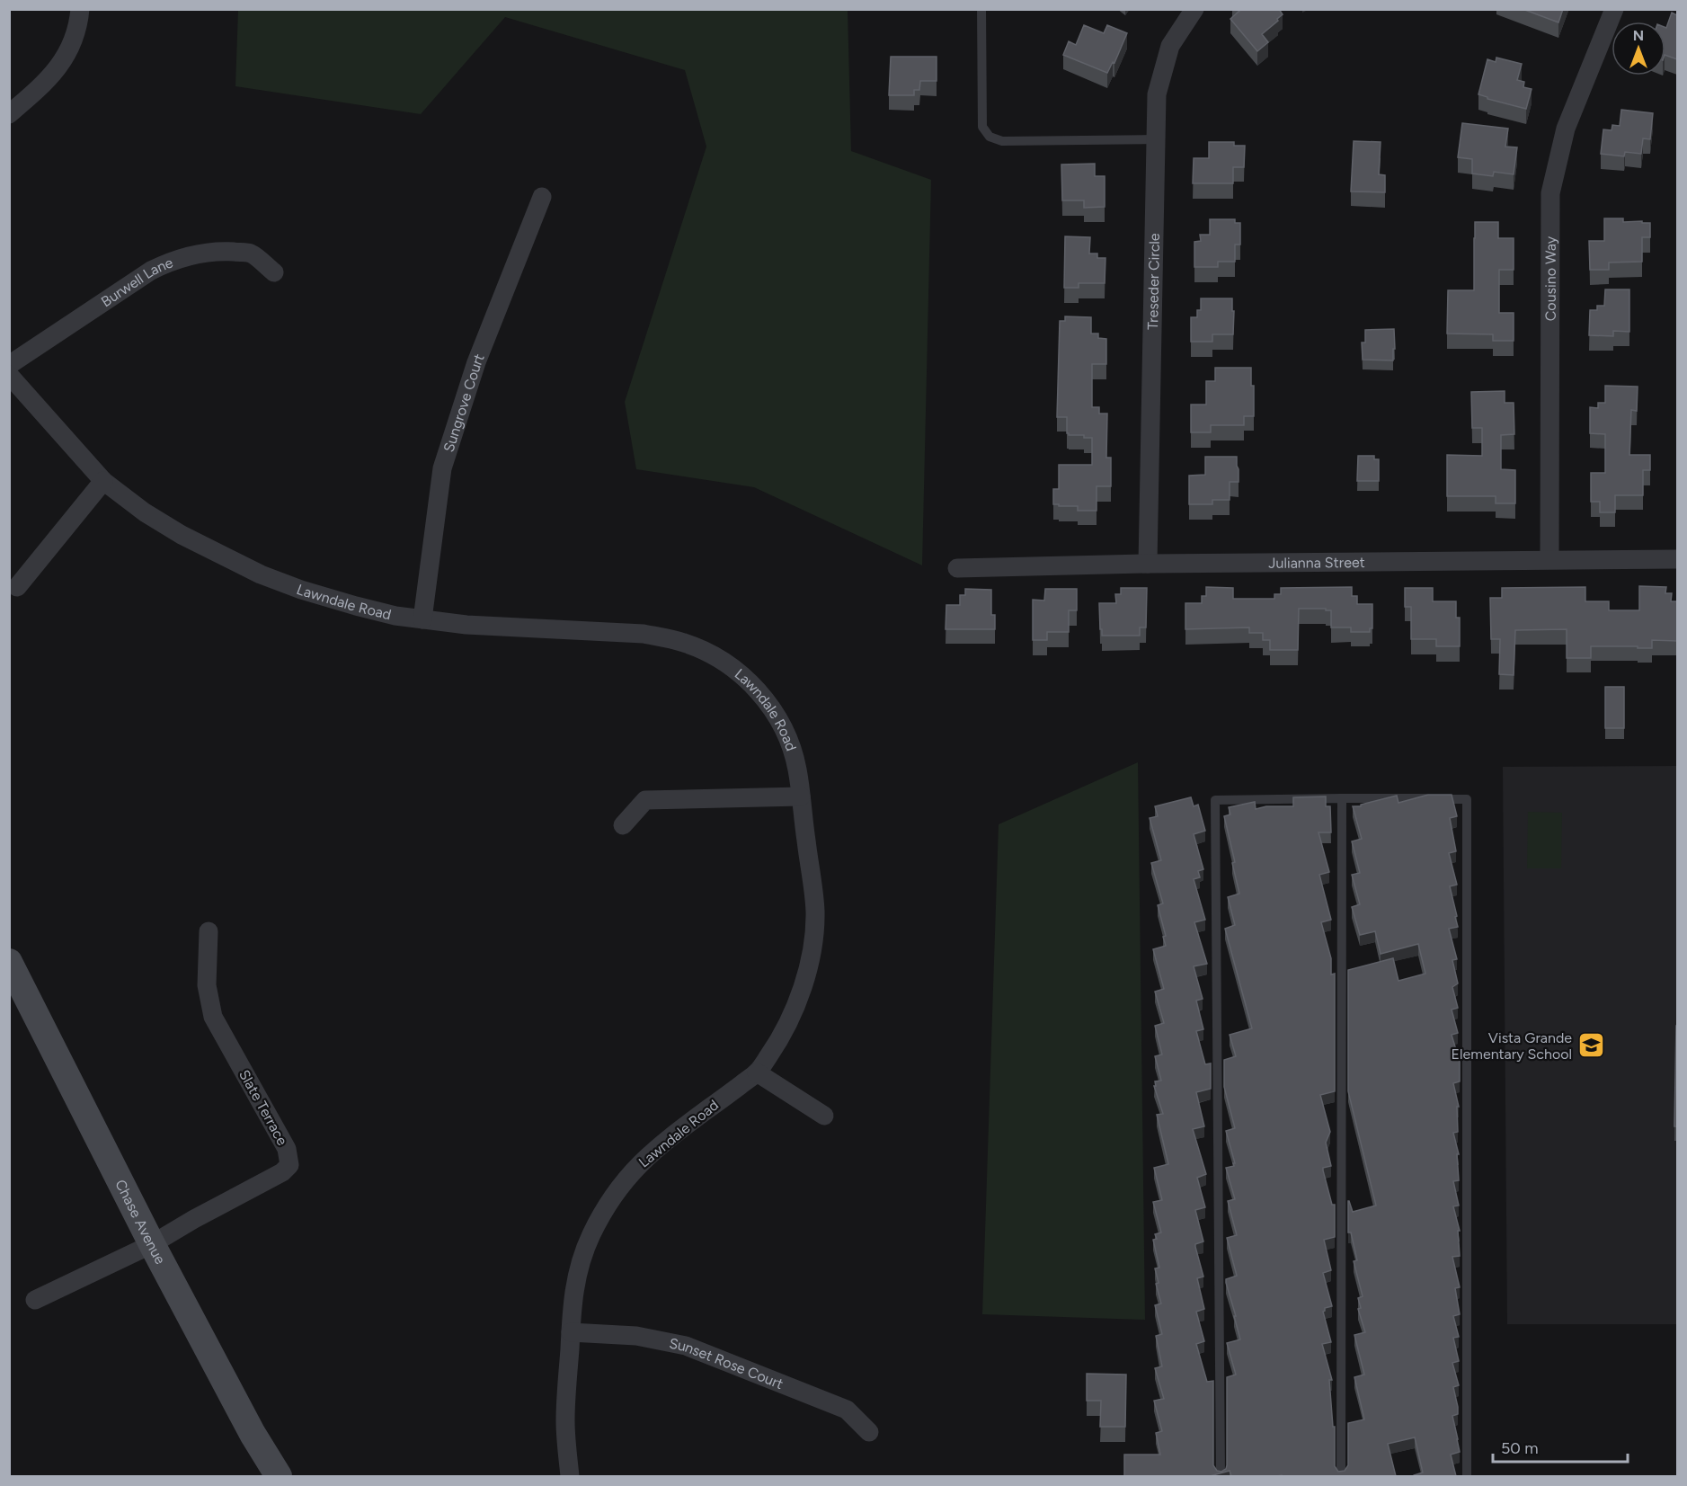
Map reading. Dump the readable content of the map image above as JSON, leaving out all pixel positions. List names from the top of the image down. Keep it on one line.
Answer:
{"streets":{"main road":["Chase Avenue"],"street":["Cousino Way","Treseder Circle","Burwell Lane","Sungrove Court","Julianna Street","Lawndale Road","Slate Terrace","Sunset Rose Court"]},"crossings":[["Cousino Way","Julianna Street"],["Treseder Circle","Julianna Street"],["Sungrove Court","Lawndale Road"],["Lawndale Road","Sunset Rose Court"],["Slate Terrace","Chase Avenue"]],"places":{"school or university":["Vista Grande Elementary School"]},"scale_bar":"50 m","north":"top"}
